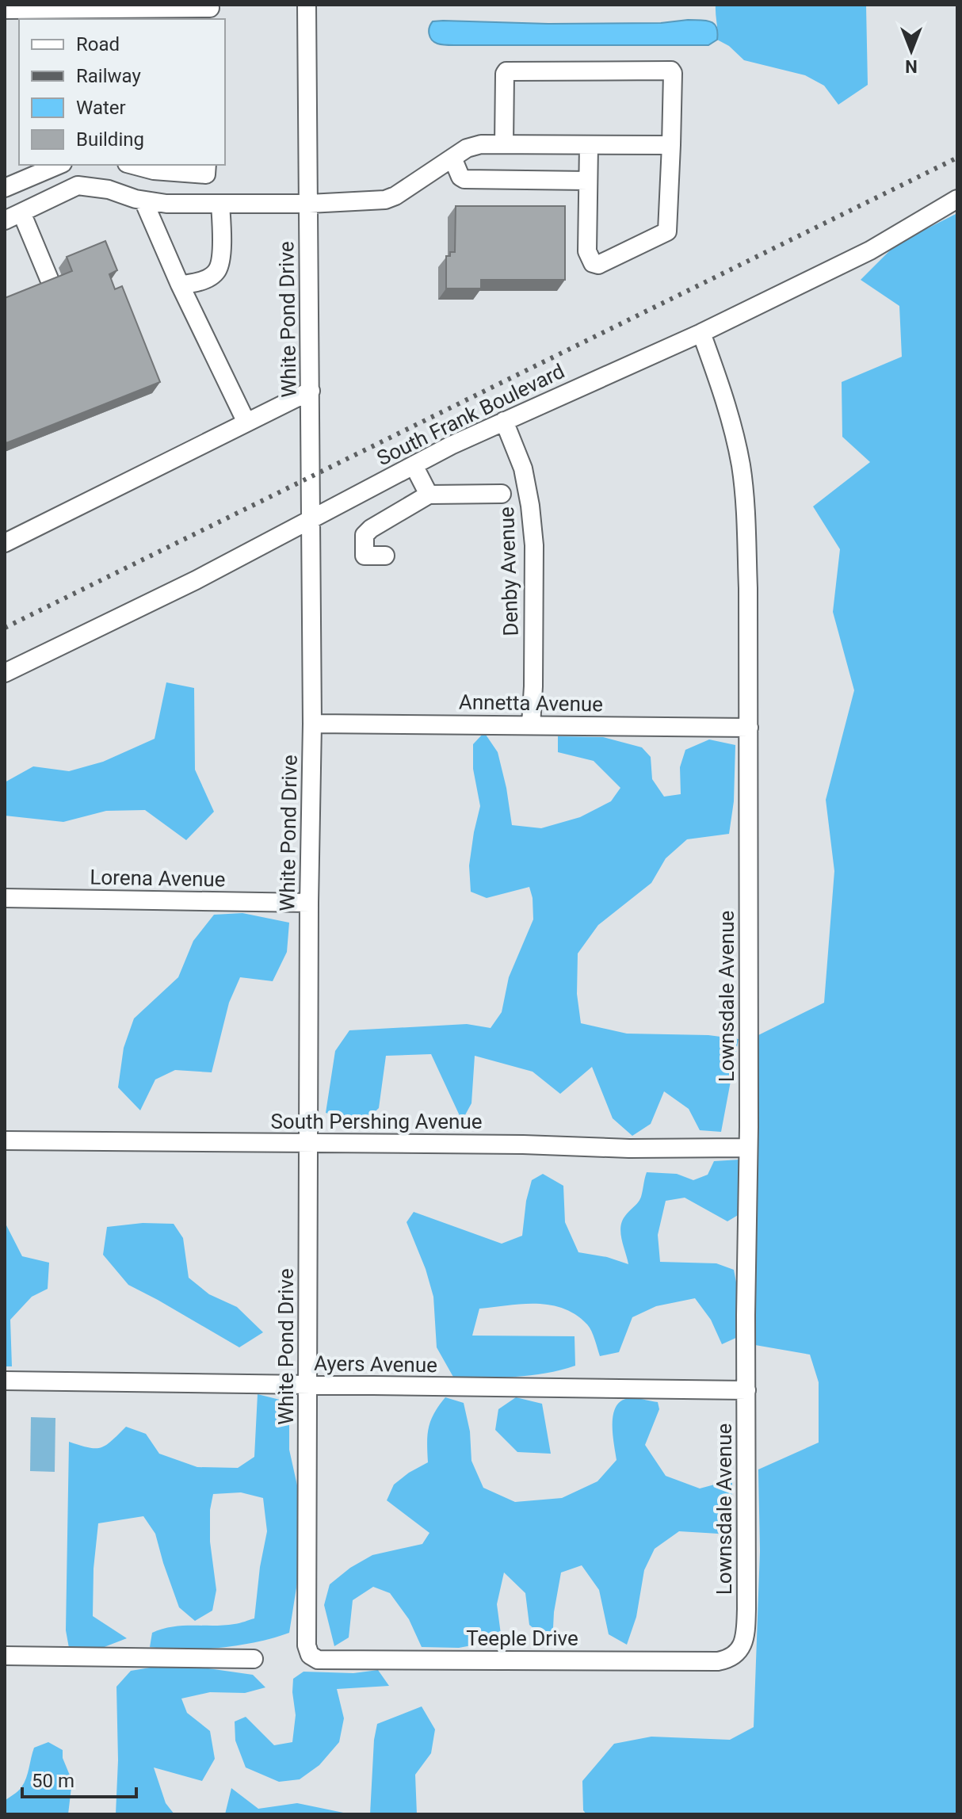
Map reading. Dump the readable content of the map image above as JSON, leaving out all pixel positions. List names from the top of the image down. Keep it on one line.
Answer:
{"streets":{"street":["White Pond Drive","South Frank Boulevard","Denby Avenue","Annetta Avenue","Lorena Avenue","Lownsdale Avenue","South Pershing Avenue","Ayers Avenue","Teeple Drive"]},"crossings":[["White Pond Drive","South Frank Boulevard"],["White Pond Drive","Annetta Avenue"],["White Pond Drive","Lorena Avenue"],["White Pond Drive","South Pershing Avenue"],["White Pond Drive","Ayers Avenue"],["White Pond Drive","Teeple Drive"],["South Frank Boulevard","Denby Avenue"],["South Frank Boulevard","Lownsdale Avenue"],["Denby Avenue","Annetta Avenue"],["Annetta Avenue","Lownsdale Avenue"],["Lownsdale Avenue","South Pershing Avenue"],["Lownsdale Avenue","Ayers Avenue"],["Lownsdale Avenue","Teeple Drive"]],"legend":["Road","Railway","Water","Building"],"scale_bar":"50 m","north":"bottom"}
